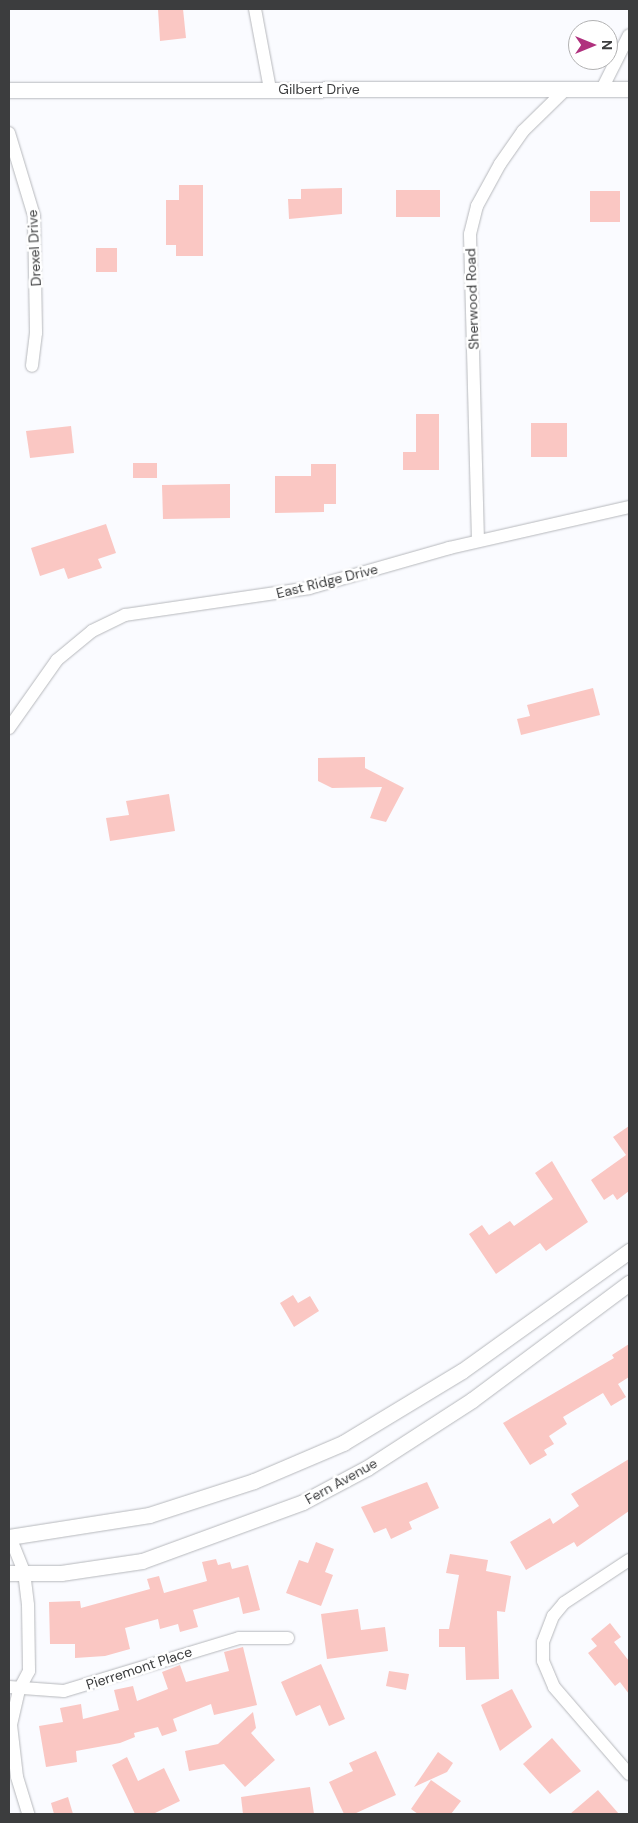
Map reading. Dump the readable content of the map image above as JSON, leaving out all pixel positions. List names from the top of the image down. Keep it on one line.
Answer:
{"streets":{"street":["Gilbert Drive","Drexel Drive","Sherwood Road","East Ridge Drive","Fern Avenue","Pierremont Place"]},"crossings":[["Gilbert Drive","Sherwood Road"],["Sherwood Road","East Ridge Drive"]],"north":"right"}
